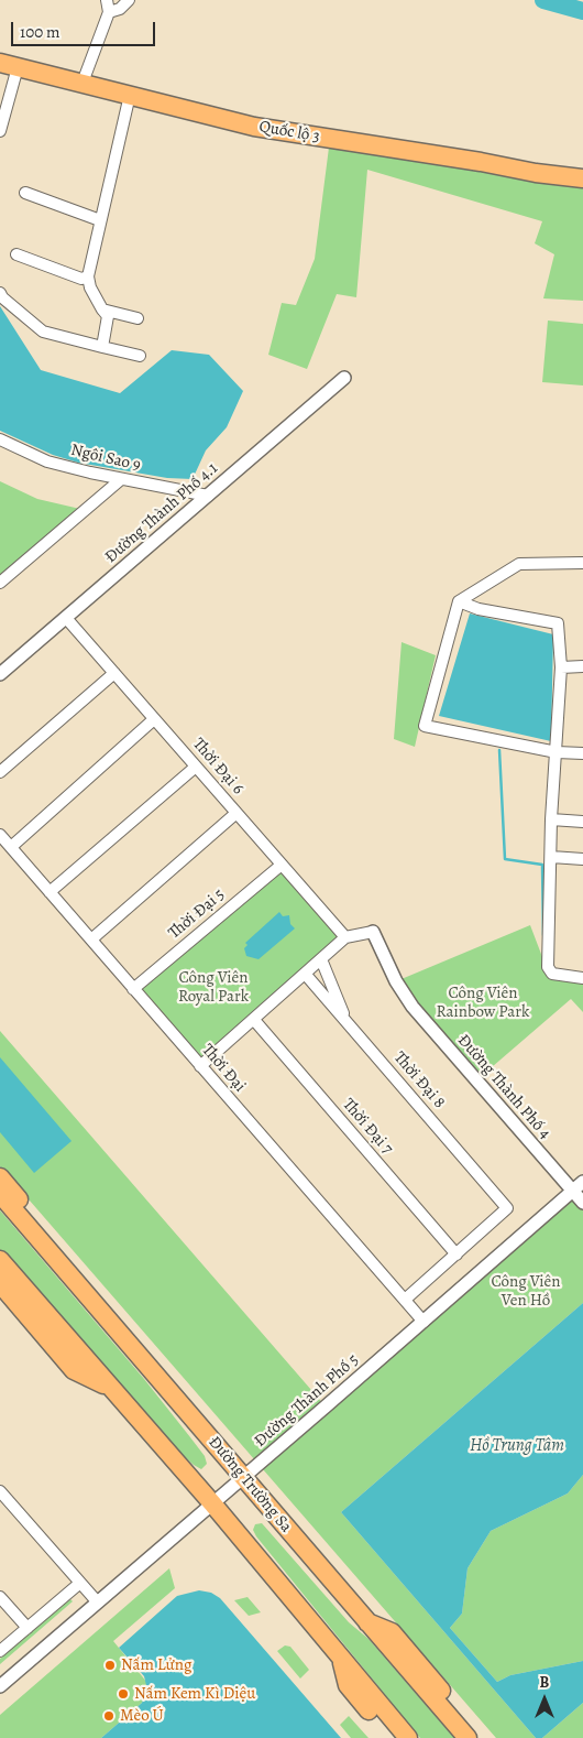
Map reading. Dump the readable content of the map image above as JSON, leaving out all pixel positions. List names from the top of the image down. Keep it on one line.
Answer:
{"streets":{"highway":["Quốc lộ 3","Đường Trường Sa"],"street":["Ngôi Sao 9","Đường Thành Phố 4.1","Thời Đại 6","Thời Đại 5","Thời Đại","Thời Đại 8","Đường Thành Phố 4","Thời Đại 7","Đường Thành Phố 5"]},"crossings":[["Ngôi Sao 9","Đường Thành Phố 4.1"],["Đường Thành Phố 4.1","Thời Đại 6"],["Thời Đại 6","Thời Đại 5"],["Thời Đại 5","Thời Đại"],["Thời Đại","Đường Thành Phố 5"],["Thời Đại 8","Thời Đại 7"],["Đường Thành Phố 4","Đường Thành Phố 5"],["Đường Thành Phố 5","Đường Trường Sa"]],"water":["Hồ Trung Tâm"],"parks":["Công Viên Royal Park","Công Viên Rainbow Park","Công Viên Ven Hồ"],"places":["Nấm Lửng","Nấm Kem Kì Diệu","Mèo Ú"],"scale_bar":"100 m","north":"top"}
